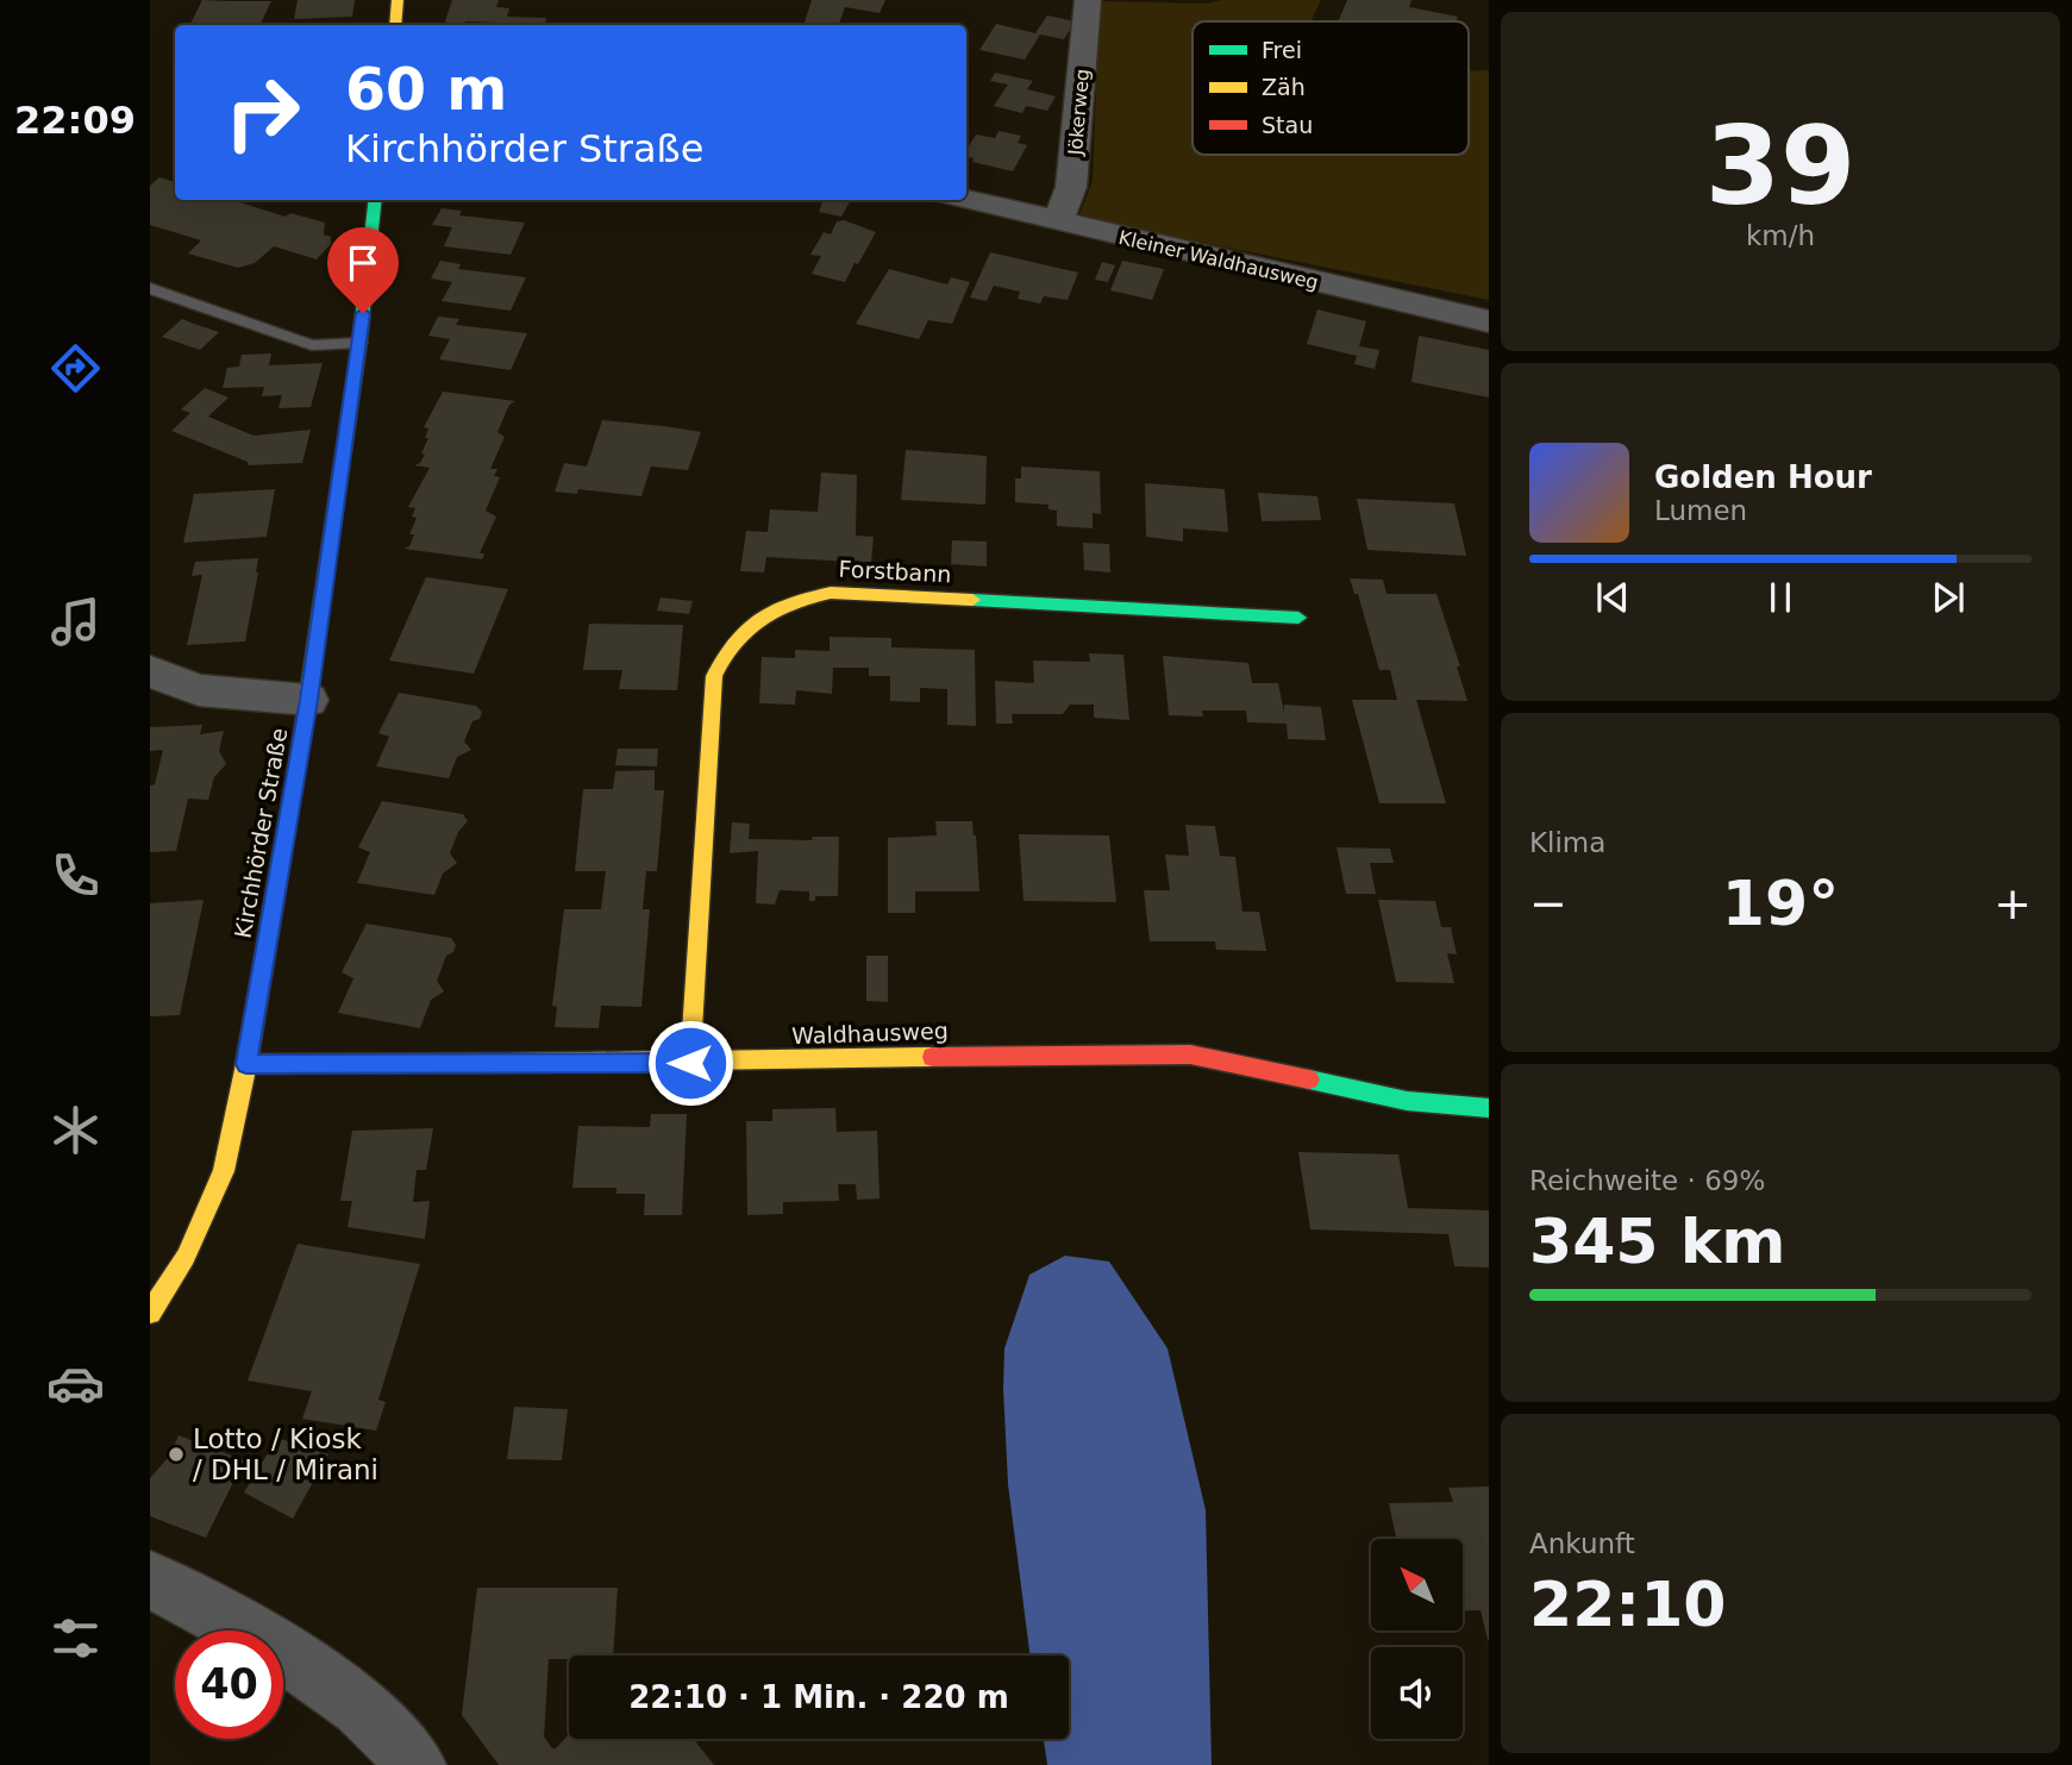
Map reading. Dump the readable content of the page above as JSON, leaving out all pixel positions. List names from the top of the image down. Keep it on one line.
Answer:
{"streets":{"street":["Jökerweg","Kleiner Waldhausweg","Forstbann","Kirchhörder Straße","Waldhausweg"]},"crossings":[["Jökerweg","Kleiner Waldhausweg"],["Forstbann","Waldhausweg"],["Kirchhörder Straße","Waldhausweg"]],"places":["Lotto / Kiosk / DHL / Mirani"],"legend":["Frei","Zäh","Stau"],"north":"top left","page":{"tabs":"22:09","tile":[["39","km/h"],"Klima",["Reichweite · 69%","345 km"],["Ankunft","22:10"]],"turn":["60 m","Kirchhörder Straße"],"song":["Golden Hour","Lumen"],"heat":["−","19°","+"],"limit":"40","trip":"22:10 · 1 Min. · 220 m"}}
